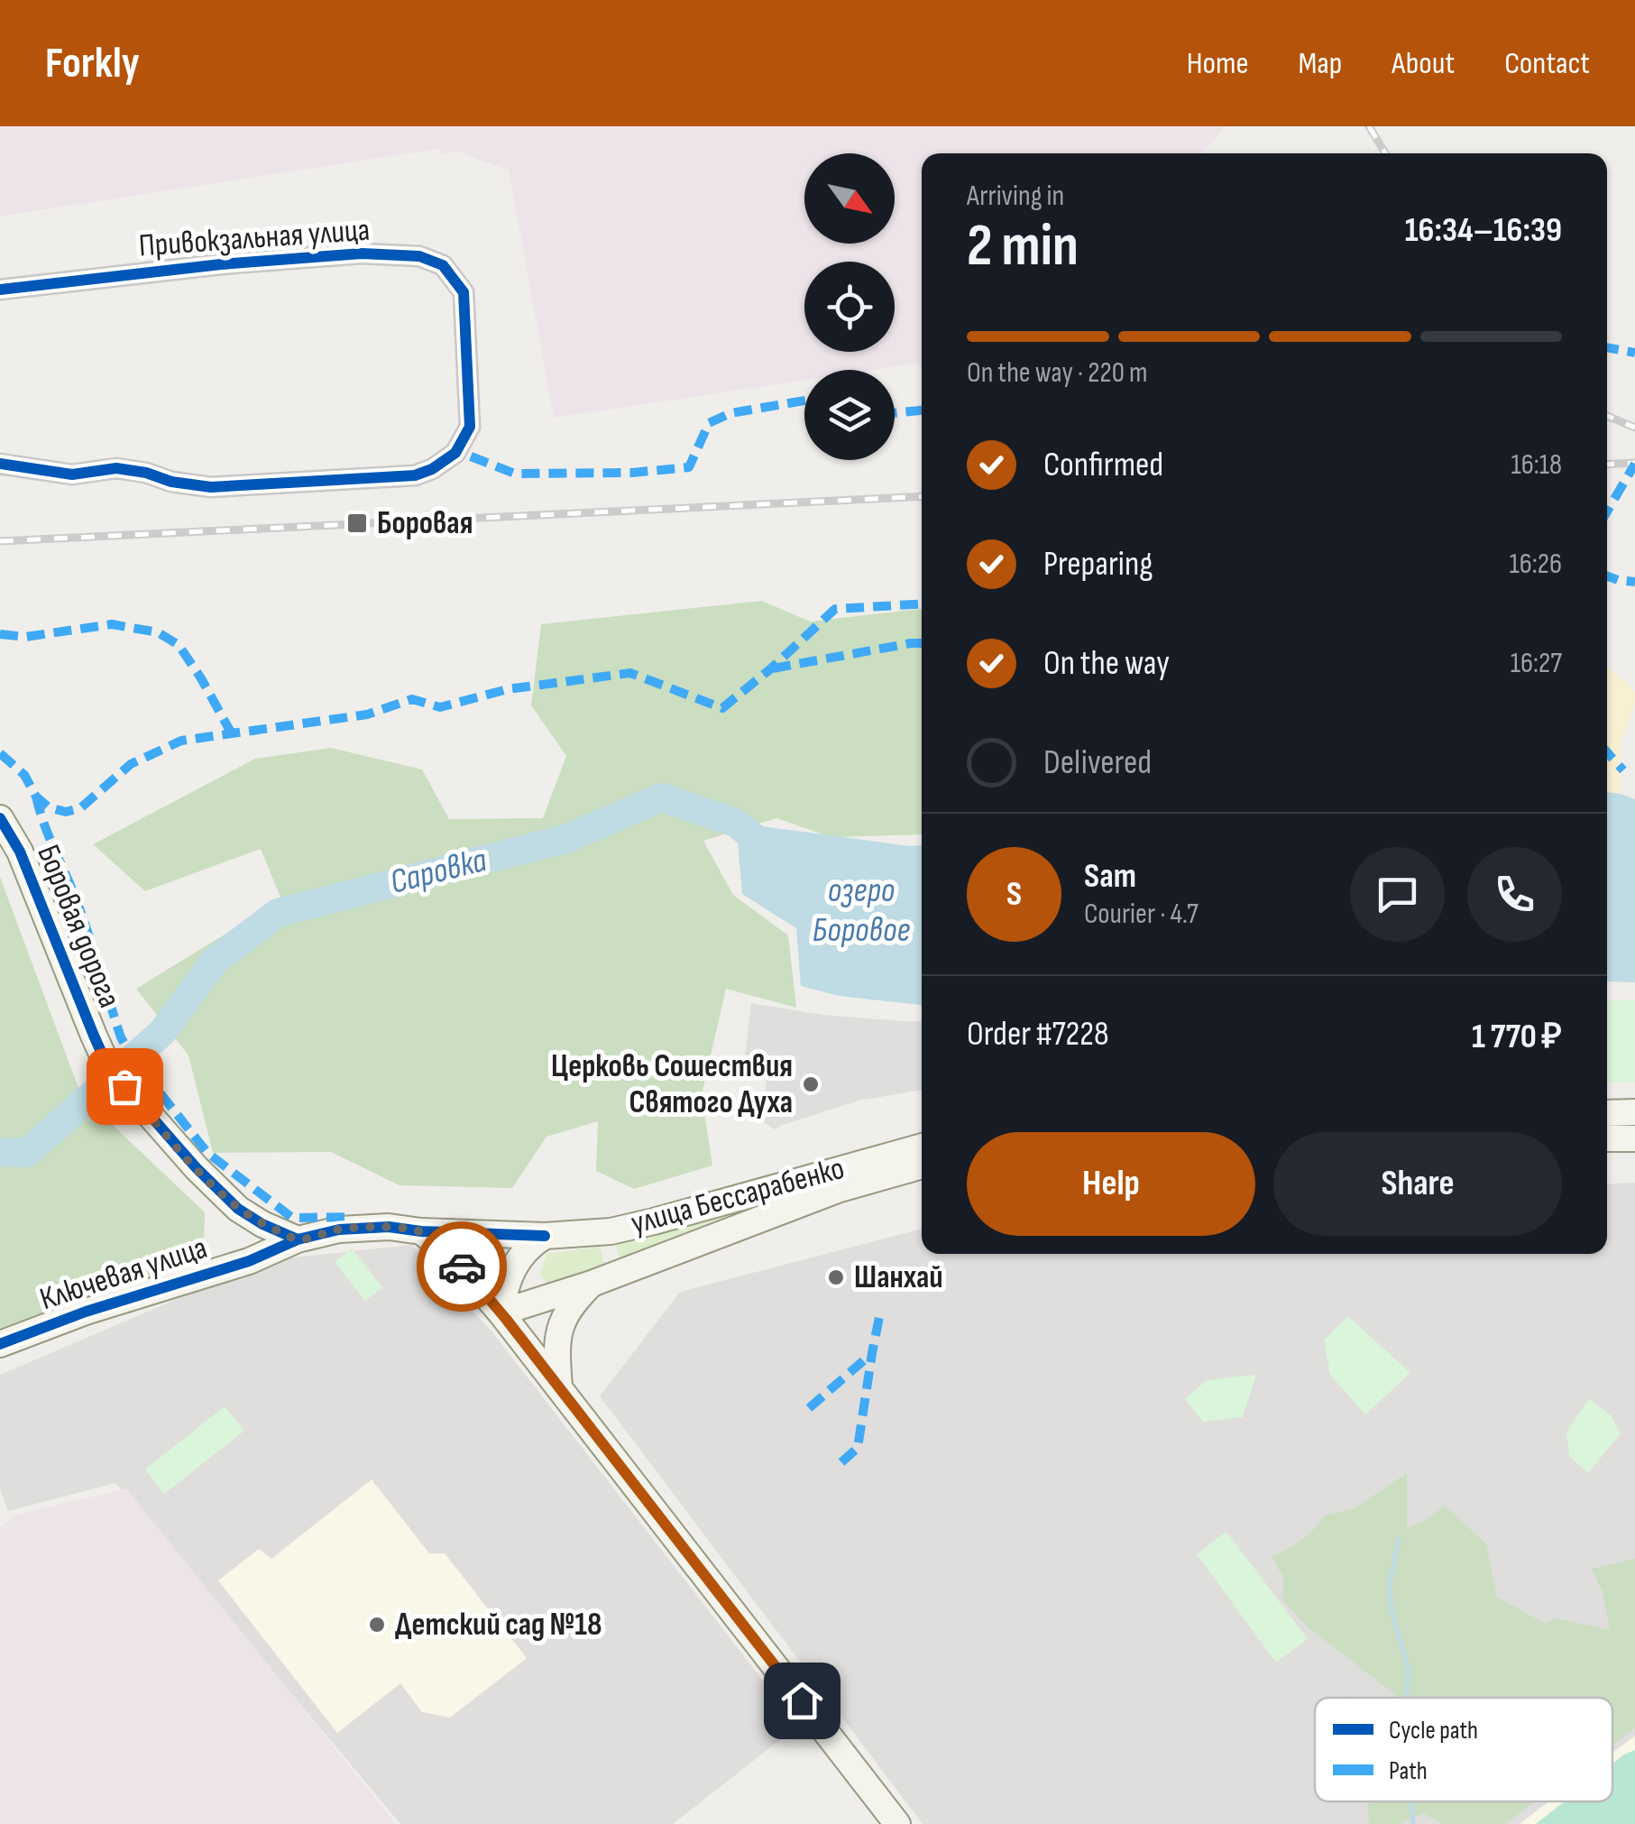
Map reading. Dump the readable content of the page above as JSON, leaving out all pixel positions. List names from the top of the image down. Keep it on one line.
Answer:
{"streets":{"main road":["Боровая дорога","улица Бессарабенко","Ключевая улица"],"street":["Привокзальная улица"]},"crossings":[["Боровая дорога","Ключевая улица"],["улица Бессарабенко","Ключевая улица"]],"water":["Саровка","озеро Боровое"],"places":{"transit":["Боровая"],"other":["Церковь Сошествия Святого Духа","Шанхай","Детский сад №18"]},"legend":["Cycle path","Path"],"north":"bottom right","page":{"header":"Forkly","nav":["Home","Map","About","Contact"],"heading":["2 min","Arriving in","16:34–16:39"],"panel":["Sam","Courier · 4.7","Order #7228","1 770 ₽"],"bar":"On the way · 220 m","list":[["Confirmed","16:18"],["Preparing","16:26"],["On the way","16:27"],"Delivered"],"round":"S","buttons":["Help","Share"]}}
